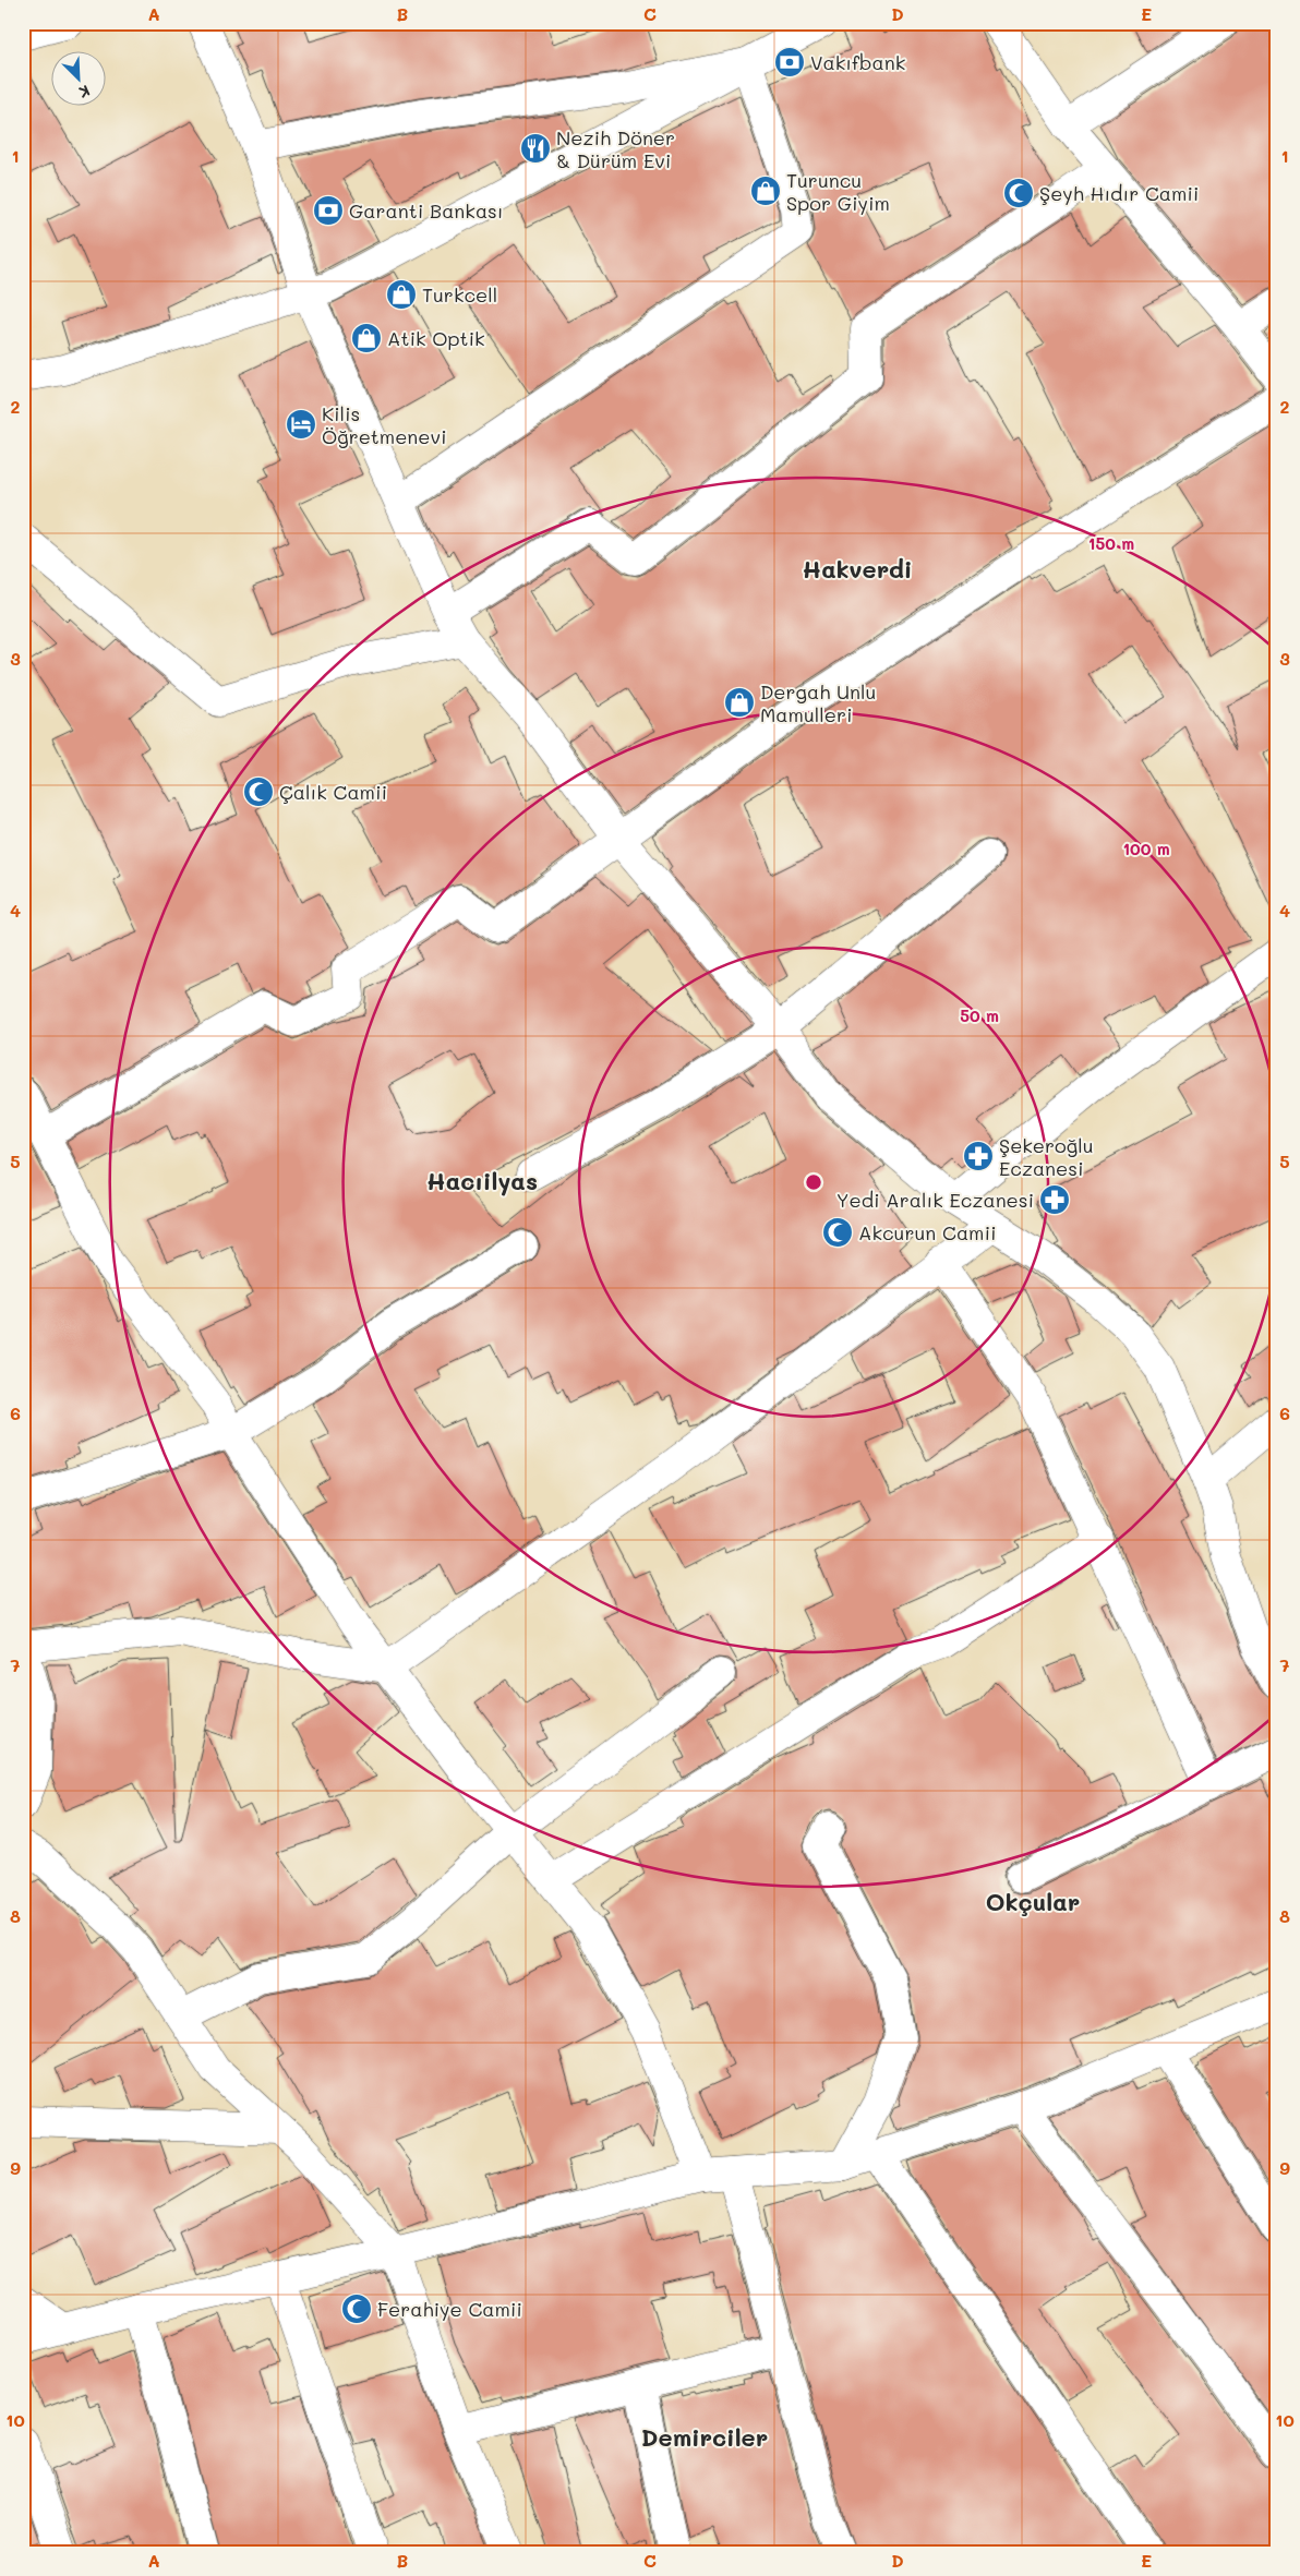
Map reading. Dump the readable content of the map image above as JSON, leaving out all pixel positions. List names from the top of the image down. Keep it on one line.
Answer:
{"districts":["Hakverdi","Hacıilyas","Okçular","Demirciler"],"places":{"bank":["Vakıfbank","Garanti Bankası"],"restaurant":["Nezih Döner & Dürüm Evi"],"shop":["Turuncu Spor Giyim","Turkcell","Atik Optik","Dergah Unlu Mamulleri"],"mosque":["Şeyh Hıdır Camii","Çalık Camii","Akcurun Camii","Ferahiye Camii"],"hotel":["Kilis Öğretmenevi"],"pharmacy":["Şekeroğlu Eczanesi","Yedi Aralık Eczanesi"]},"north":"bottom right","grid":{"columns":["A","B","C","D","E"],"rows":["1","2","3","4","5","6","7","8","9","10"]},"rings":["150 m","100 m","50 m"]}
